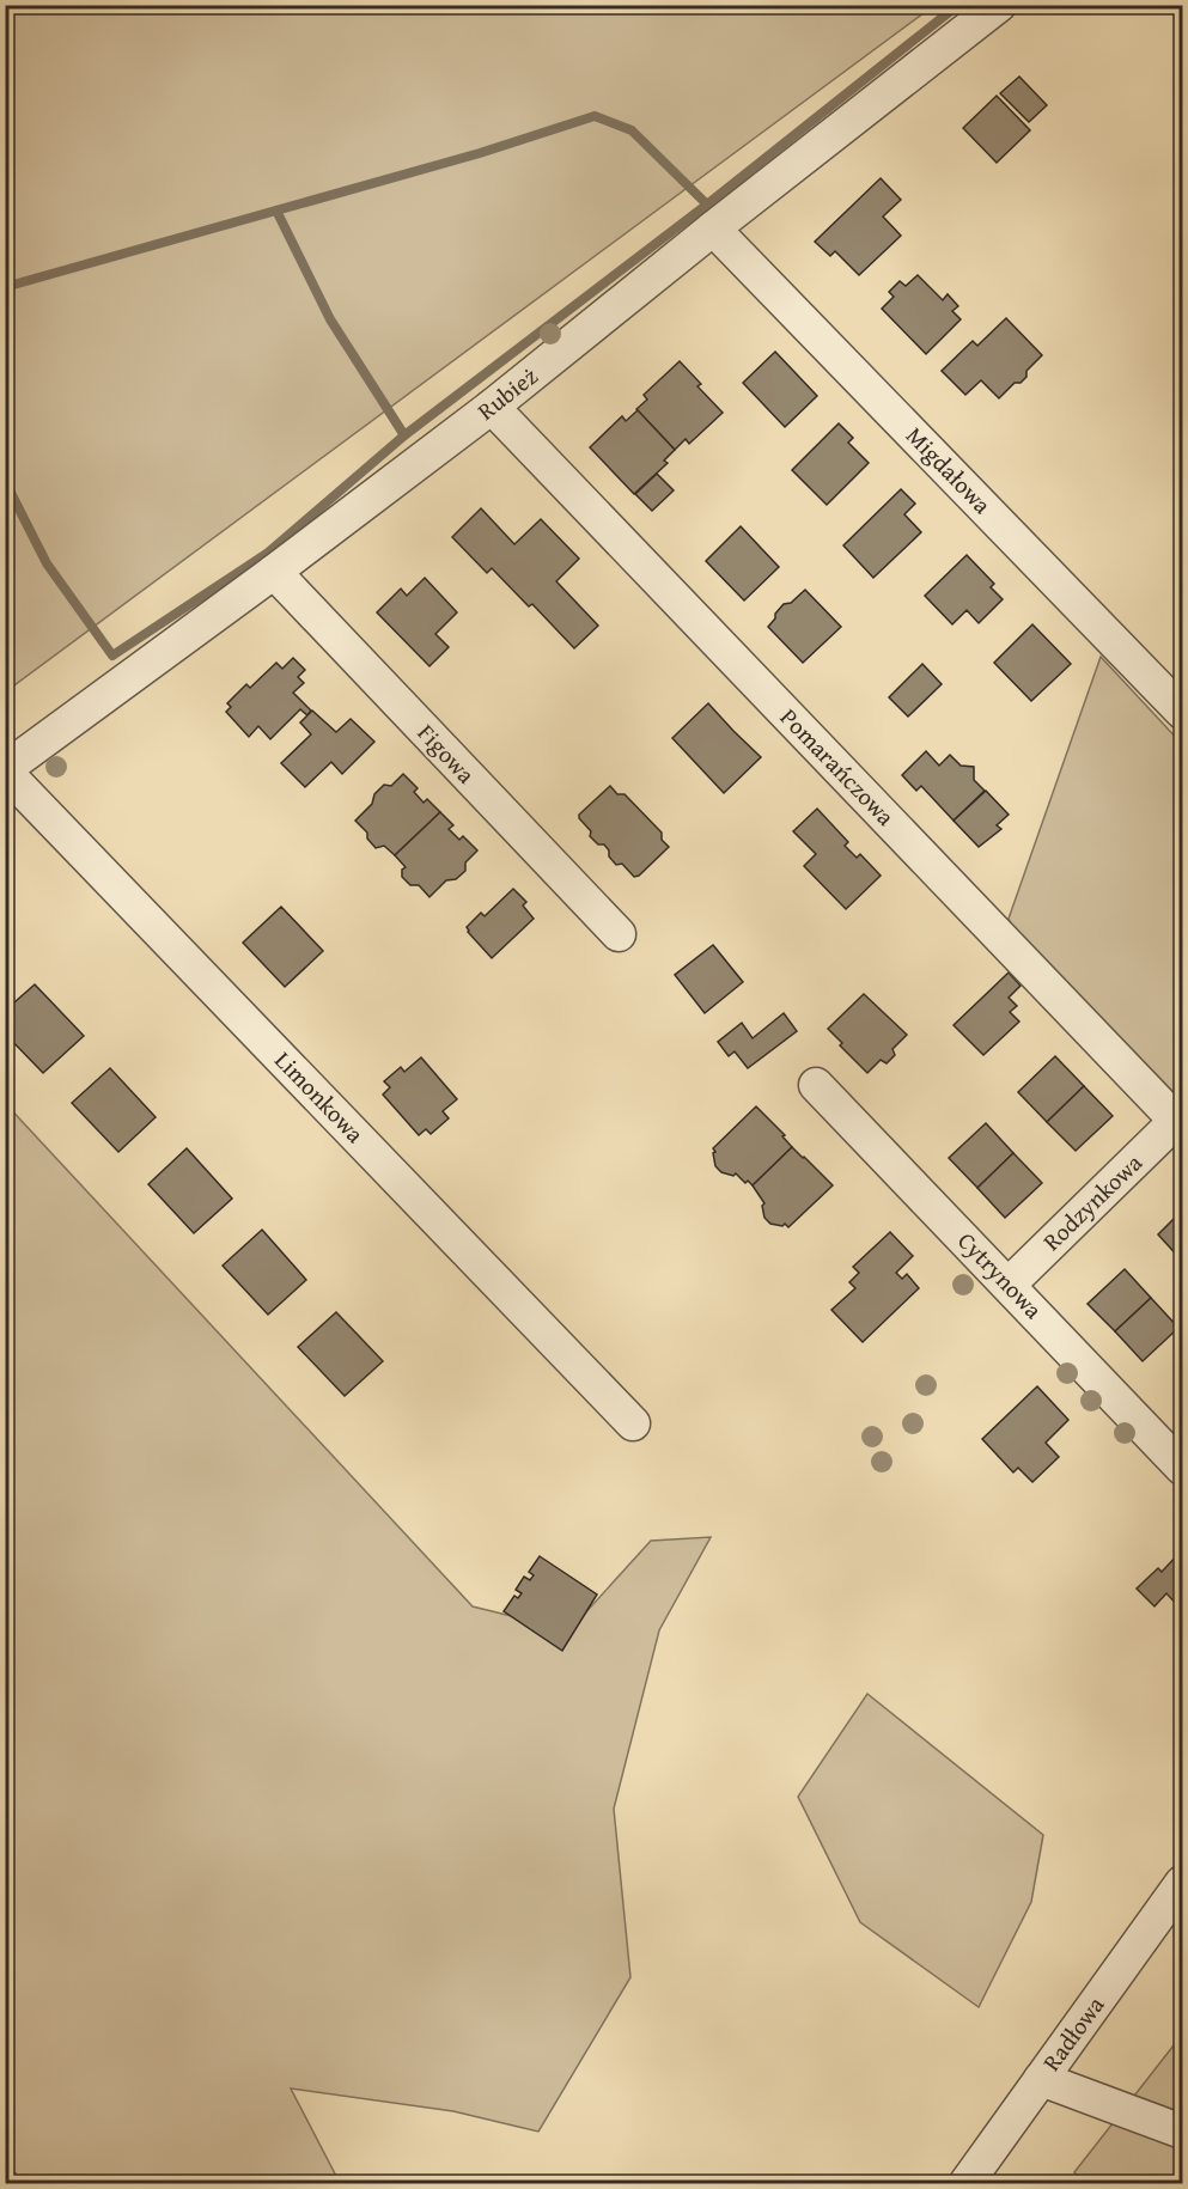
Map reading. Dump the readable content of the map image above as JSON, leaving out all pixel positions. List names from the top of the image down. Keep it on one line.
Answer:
{"streets":{"street":["Rubież","Migdałowa","Figowa","Pomarańczowa","Limonkowa","Rodzynkowa","Cytrynowa","Radłowa"]},"crossings":[["Rubież","Migdałowa"],["Rubież","Figowa"],["Rubież","Pomarańczowa"],["Rubież","Limonkowa"],["Pomarańczowa","Rodzynkowa"],["Rodzynkowa","Cytrynowa"]]}
